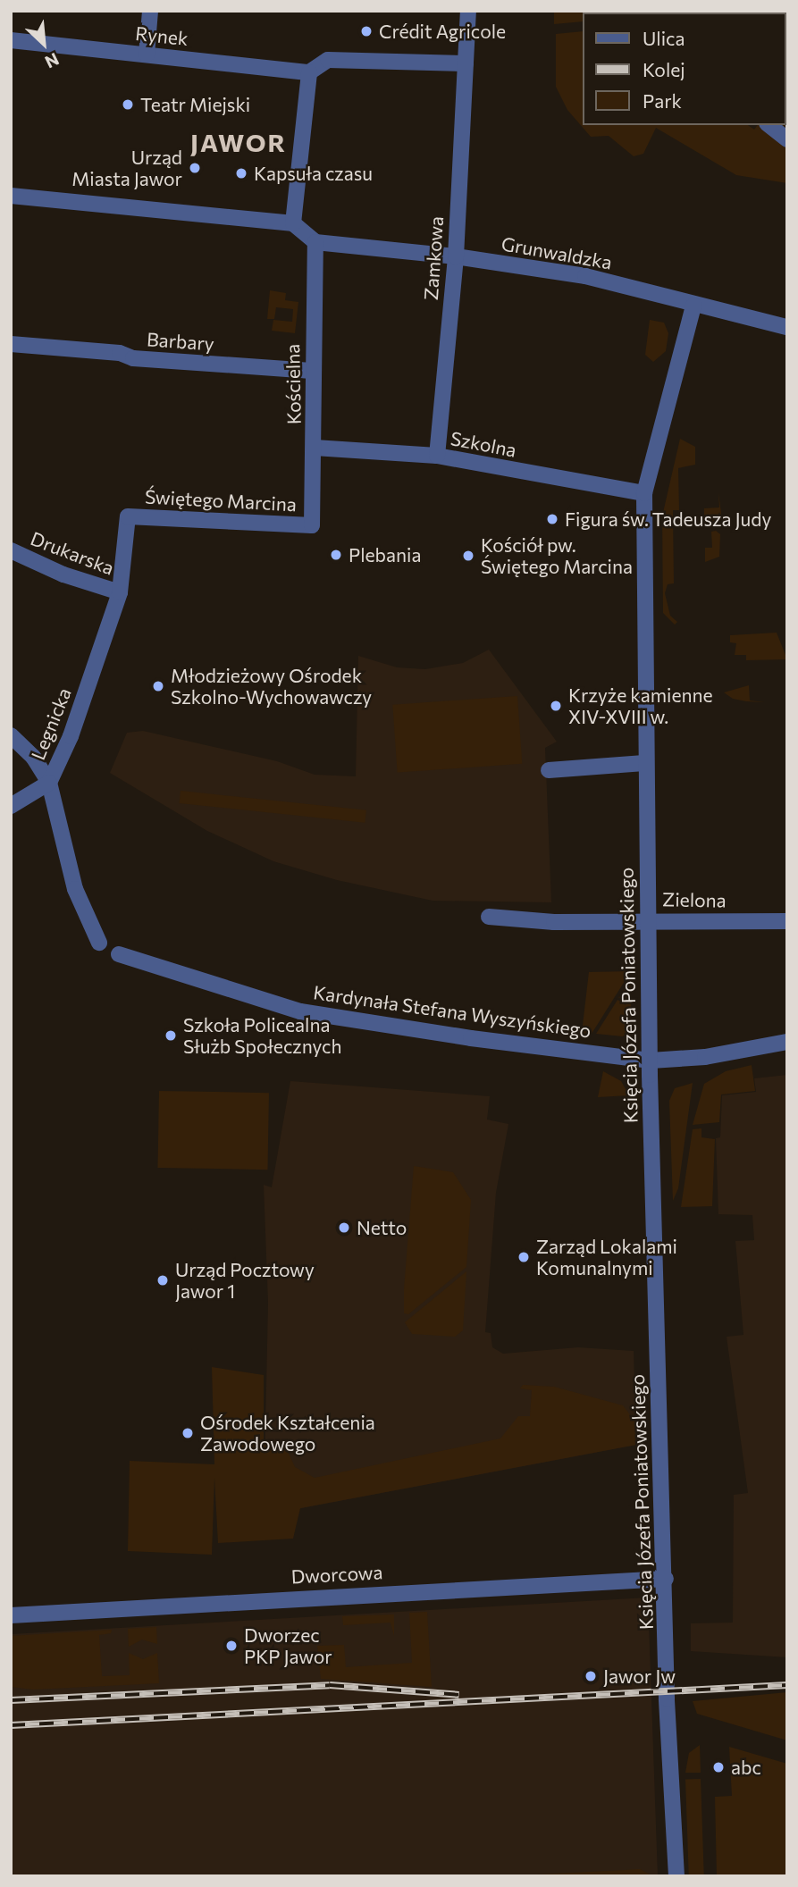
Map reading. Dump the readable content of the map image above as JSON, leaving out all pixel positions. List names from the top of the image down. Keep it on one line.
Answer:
{"streets":{"street":["Rynek","Grunwaldzka","Zamkowa","Barbary","Kościelna","Szkolna","Świętego Marcina","Drukarska","Legnicka","Zielona","Księcia Józefa Poniatowskiego","Kardynała Stefana Wyszyńskiego","Dworcowa"]},"crossings":[["Grunwaldzka","Zamkowa"],["Grunwaldzka","Kościelna"],["Grunwaldzka","Księcia Józefa Poniatowskiego"],["Zamkowa","Szkolna"],["Barbary","Kościelna"],["Kościelna","Szkolna"],["Kościelna","Świętego Marcina"],["Szkolna","Księcia Józefa Poniatowskiego"],["Świętego Marcina","Legnicka"],["Drukarska","Legnicka"],["Zielona","Księcia Józefa Poniatowskiego"],["Księcia Józefa Poniatowskiego","Kardynała Stefana Wyszyńskiego"],["Księcia Józefa Poniatowskiego","Dworcowa"]],"districts":["JAWOR"],"places":["Crédit Agricole","Teatr Miejski","Urząd Miasta Jawor","Kapsuła czasu","Figura św. Tadeusza Judy","Plebania","Kościół pw. Świętego Marcina","Młodzieżowy Ośrodek Szkolno-Wychowawczy","Krzyże kamienne XIV-XVIII w.","Szkoła Policealna Służb Społecznych","Netto","Zarząd Lokalami Komunalnymi","Urząd Pocztowy Jawor 1","Ośrodek Kształcenia Zawodowego","Dworzec PKP Jawor","Jawor Jw","abc"],"legend":["Ulica","Kolej","Park"],"north":"bottom right"}
